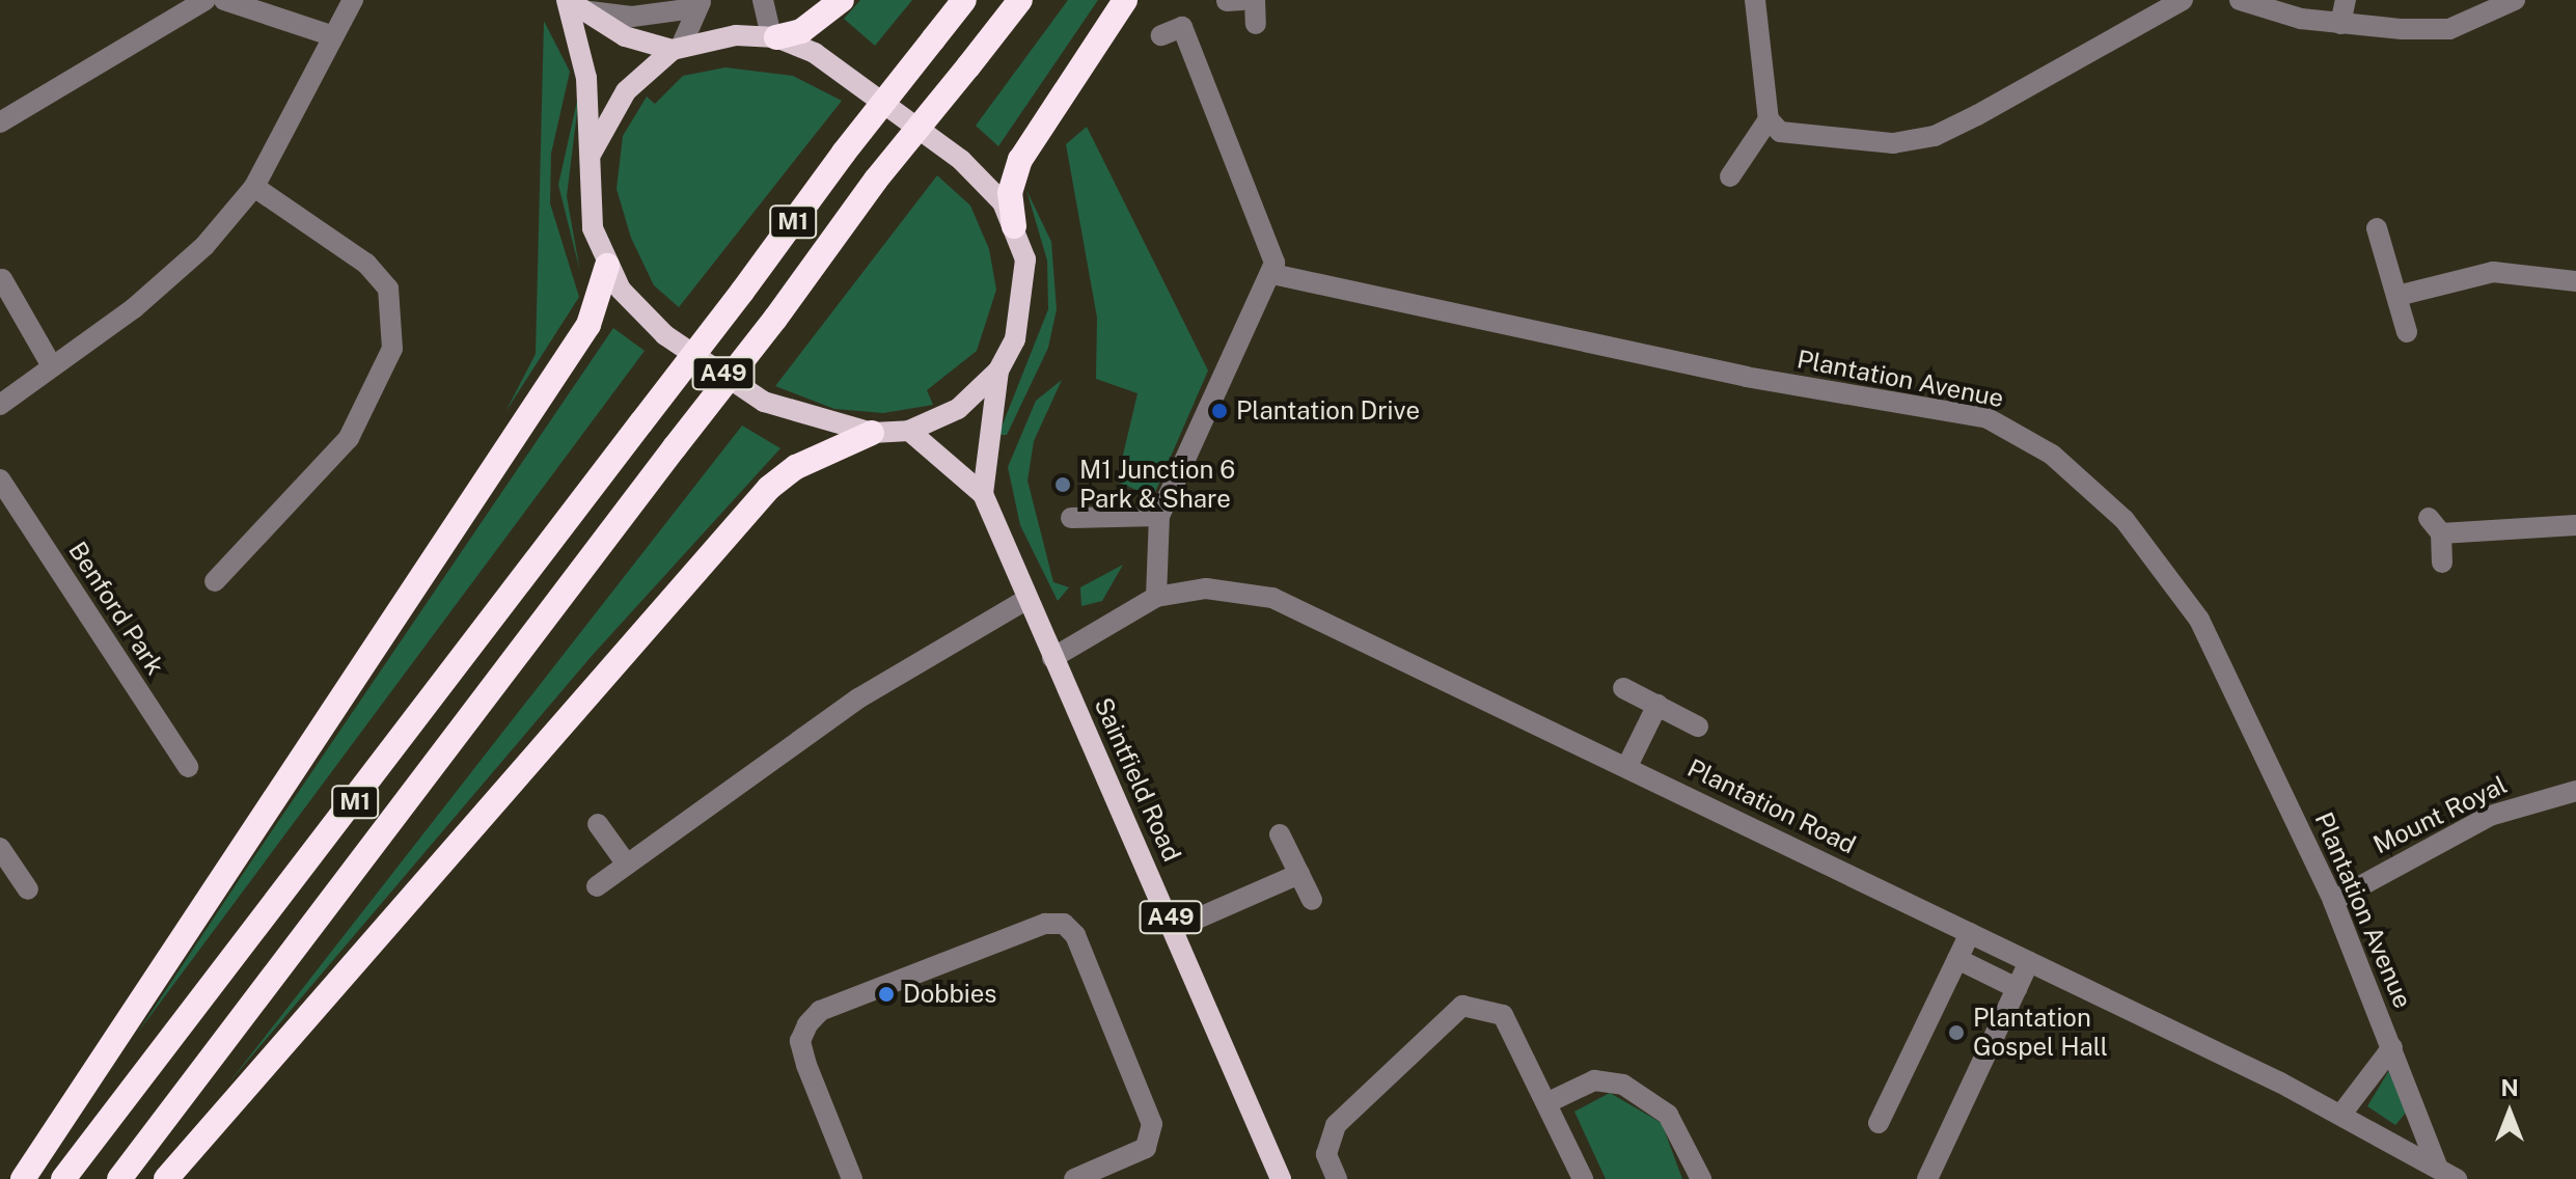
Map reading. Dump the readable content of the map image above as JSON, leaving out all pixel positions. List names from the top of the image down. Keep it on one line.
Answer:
{"streets":{"highway":["M1"],"main road":["A49","Saintfield Road"],"street":["Plantation Avenue","Benford Park","Plantation Road","Mount Royal"]},"crossings":[["A49","Saintfield Road"],["Plantation Avenue","Plantation Road"],["Plantation Avenue","Mount Royal"],["Saintfield Road","Plantation Road"]],"places":["Plantation Drive","M1 Junction 6 Park & Share","Dobbies","Plantation Gospel Hall"],"north":"top"}
